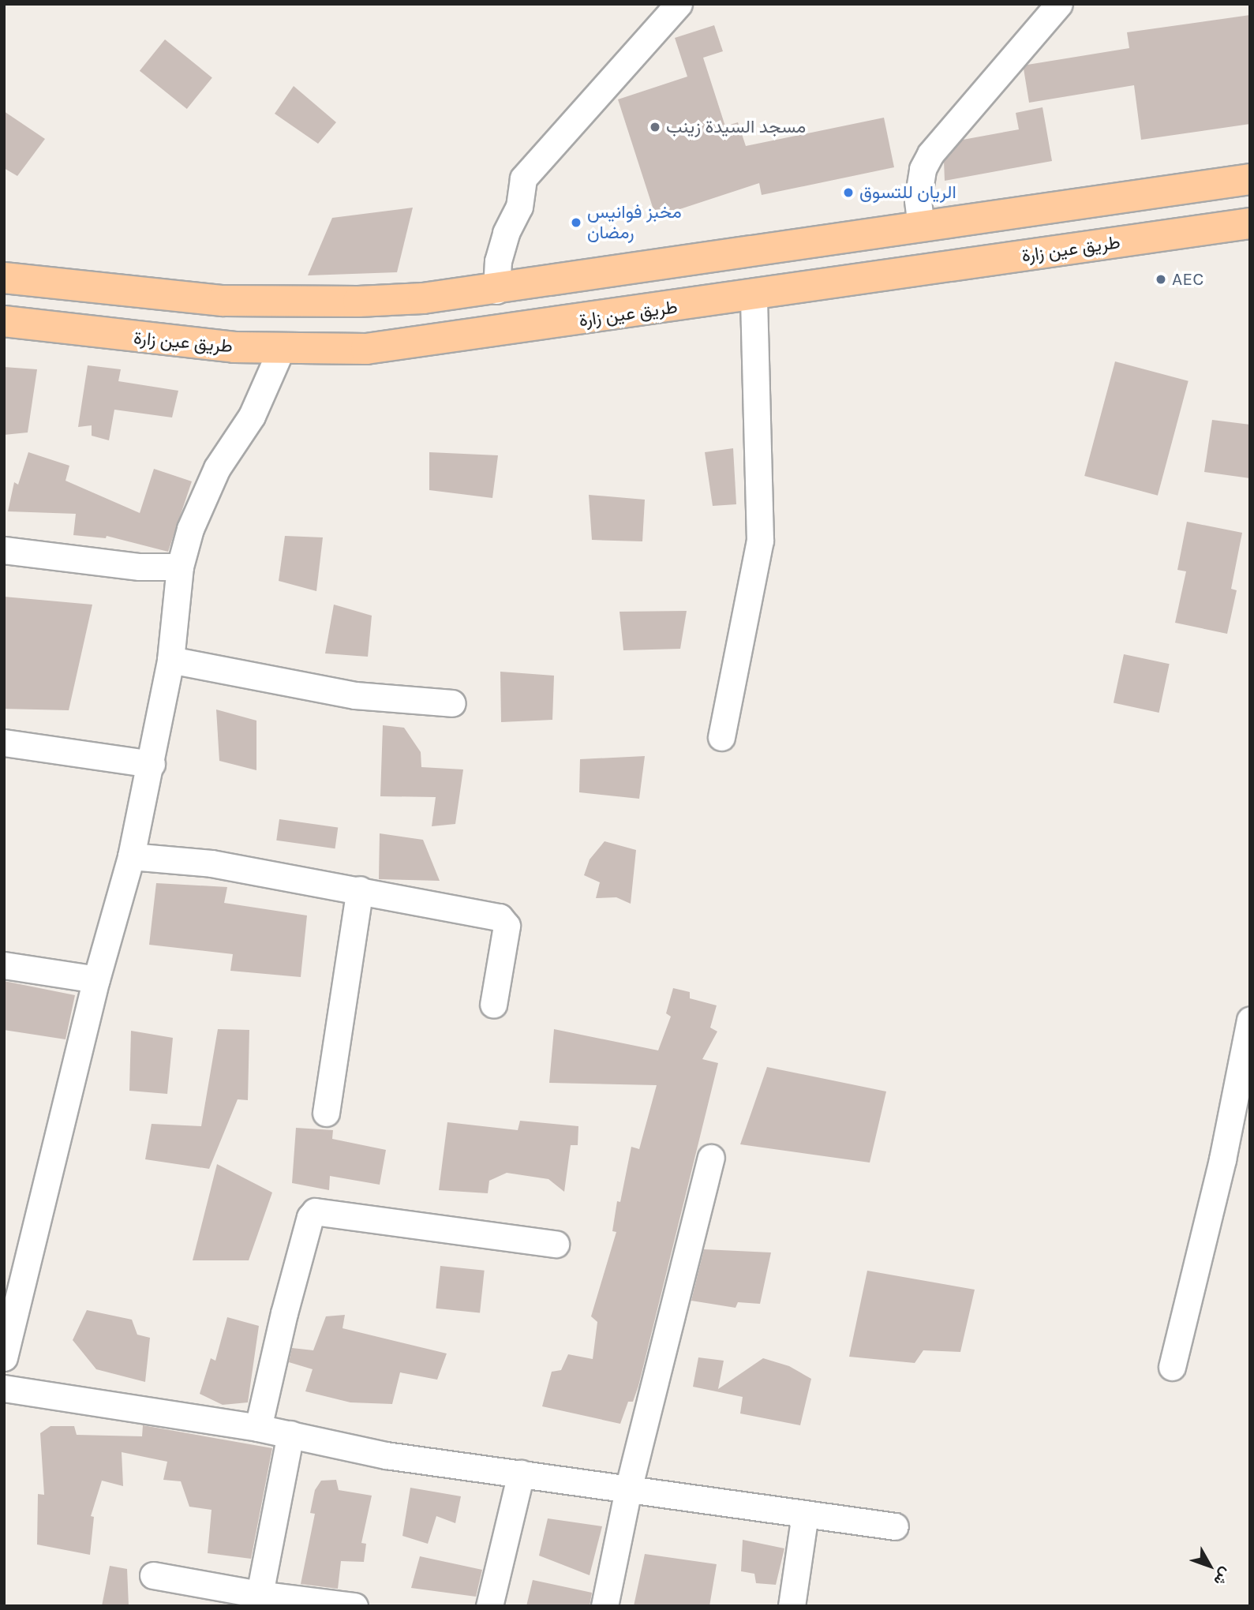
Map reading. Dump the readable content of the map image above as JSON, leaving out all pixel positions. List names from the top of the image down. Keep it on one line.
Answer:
{"streets":{"main road":["طريق عين زارة"]},"places":["مسجد السيدة زينب","الريان للتسوق","مخبز فوانيس رمضان","AEC"],"north":"bottom right"}
